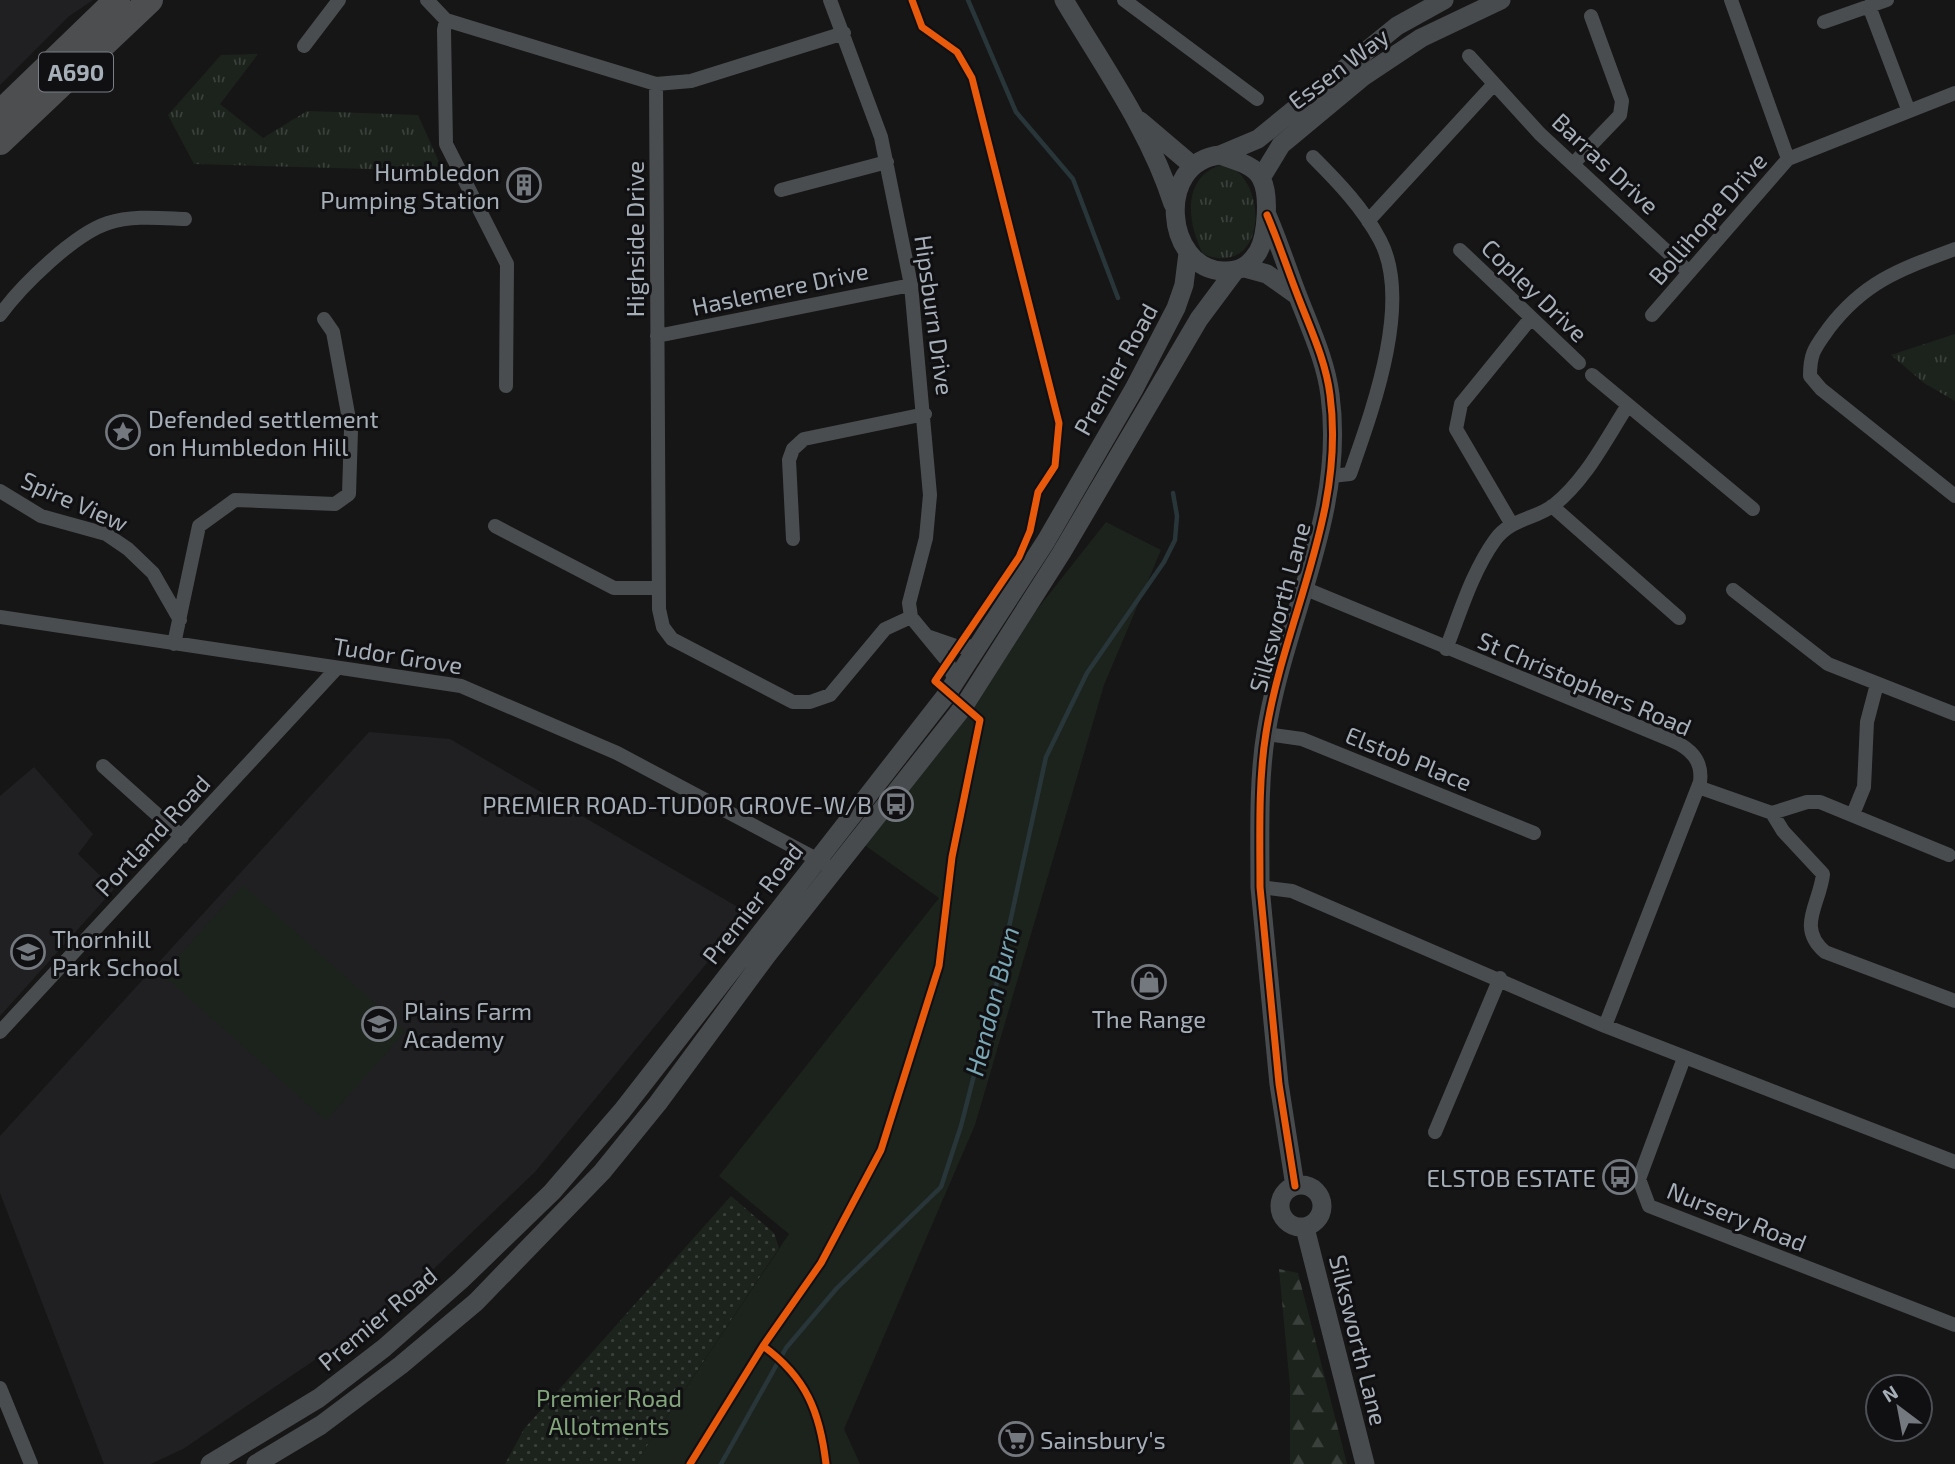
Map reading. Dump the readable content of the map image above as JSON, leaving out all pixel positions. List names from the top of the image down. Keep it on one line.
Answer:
{"streets":{"highway":["A690"],"main road":["Essen Way","Premier Road","Silksworth Lane"],"street":["Barras Drive","Bollihope Drive","Highside Drive","Haslemere Drive","Copley Drive","Hipsburn Drive","Spire View","Tudor Grove","St Christophers Road","Elstob Place","Portland Road","Nursery Road"]},"crossings":[["Essen Way","Premier Road"],["Essen Way","Silksworth Lane"],["Barras Drive","Bollihope Drive"],["Highside Drive","Haslemere Drive"],["Highside Drive","Hipsburn Drive"],["Haslemere Drive","Hipsburn Drive"],["Premier Road","Silksworth Lane"],["Premier Road","Tudor Grove"],["Silksworth Lane","St Christophers Road"],["Silksworth Lane","Elstob Place"],["Tudor Grove","Portland Road"]],"water":["Hendon Burn"],"parks":["Premier Road Allotments"],"places":{"building":["Humbledon Pumping Station"],"place":["Defended settlement on Humbledon Hill"],"bus stop":["PREMIER ROAD-TUDOR GROVE-W/B","ELSTOB ESTATE"],"school or university":["Thornhill Park School","Plains Farm Academy"],"shop":["The Range"],"supermarket":["Sainsbury's"]},"north":"top left"}
